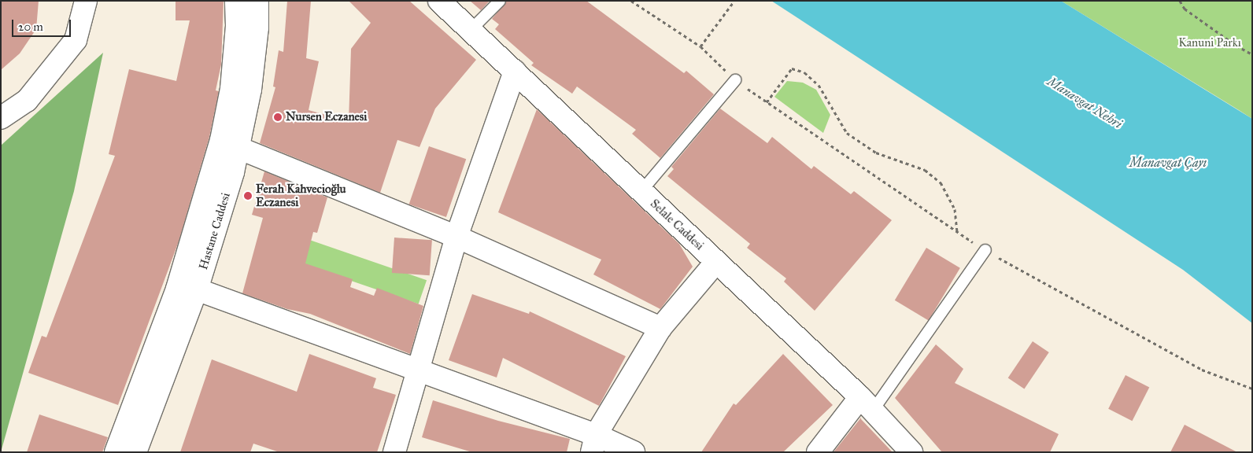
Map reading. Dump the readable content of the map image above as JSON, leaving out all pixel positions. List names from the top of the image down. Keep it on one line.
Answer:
{"streets":{"street":["Selale Caddesi","Hastane Caddesi"]},"water":["Manavgat Nehri","Manavgat Çayı"],"parks":["Kanuni Parkı"],"places":["Nursen Eczanesi","Ferah Kahvecioğlu Eczanesi"],"scale_bar":"20 m"}
